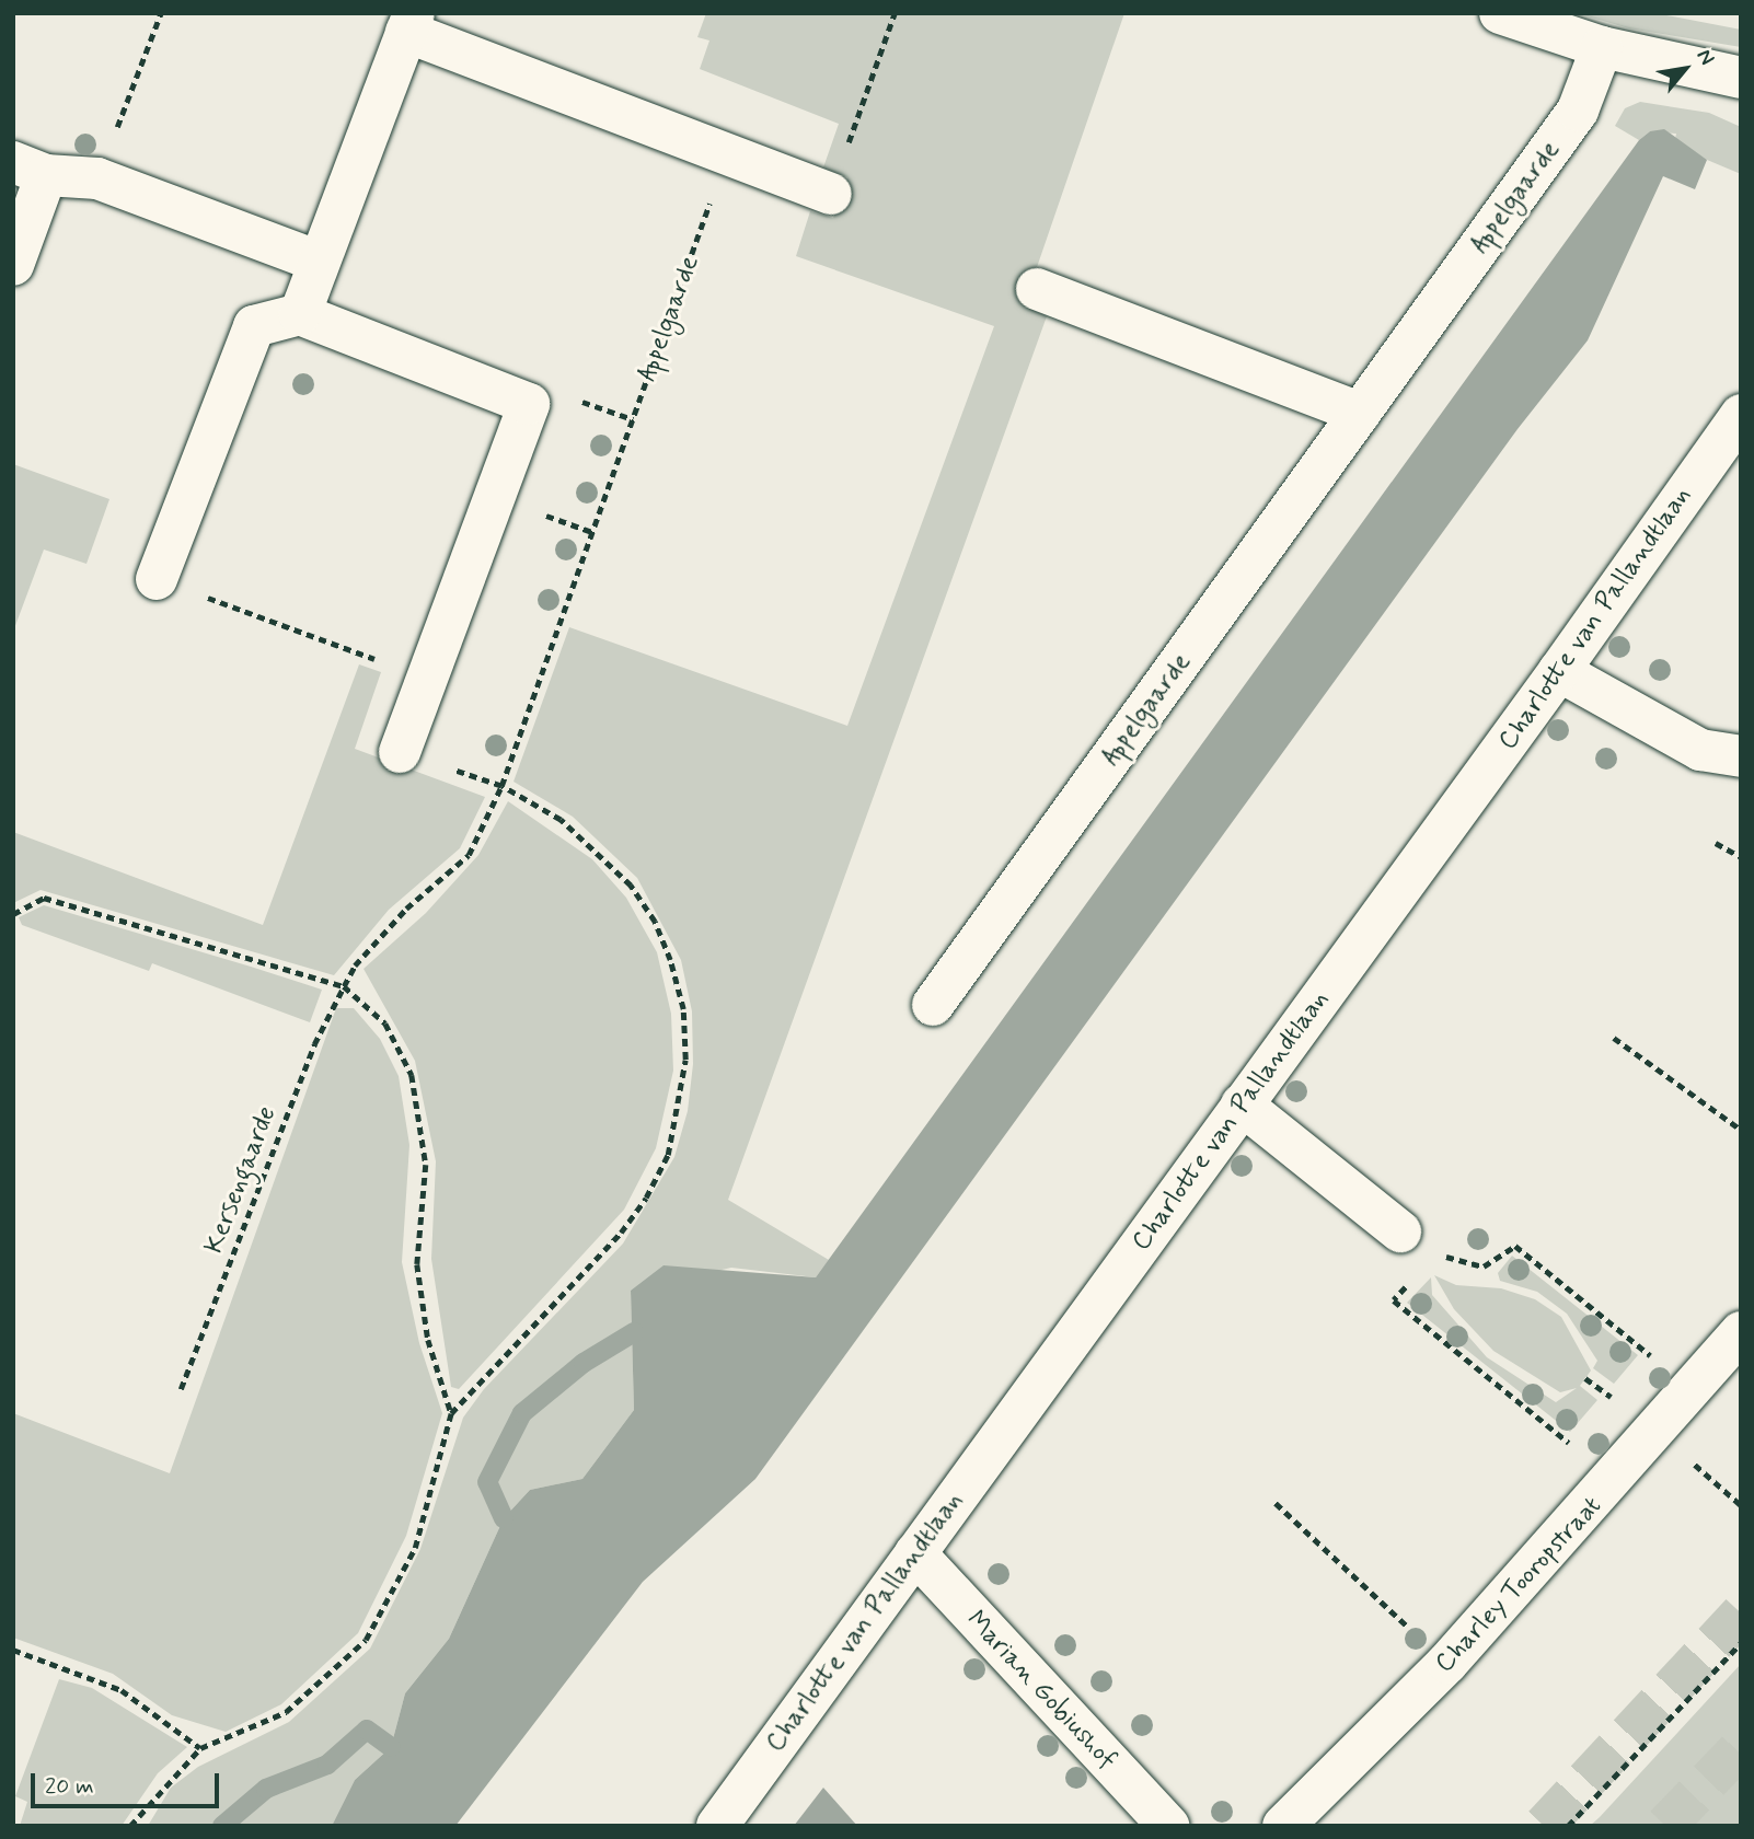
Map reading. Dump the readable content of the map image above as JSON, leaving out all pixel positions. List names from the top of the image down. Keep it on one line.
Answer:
{"streets":{"street":["Appelgaarde","Charlotte van Pallandtlaan","Charley Tooropstraat","Marian Gobiushof"],"path":["Kersengaarde"]},"crossings":[["Appelgaarde","Kersengaarde"],["Charlotte van Pallandtlaan","Marian Gobiushof"]],"scale_bar":"20 m","north":"top right"}
